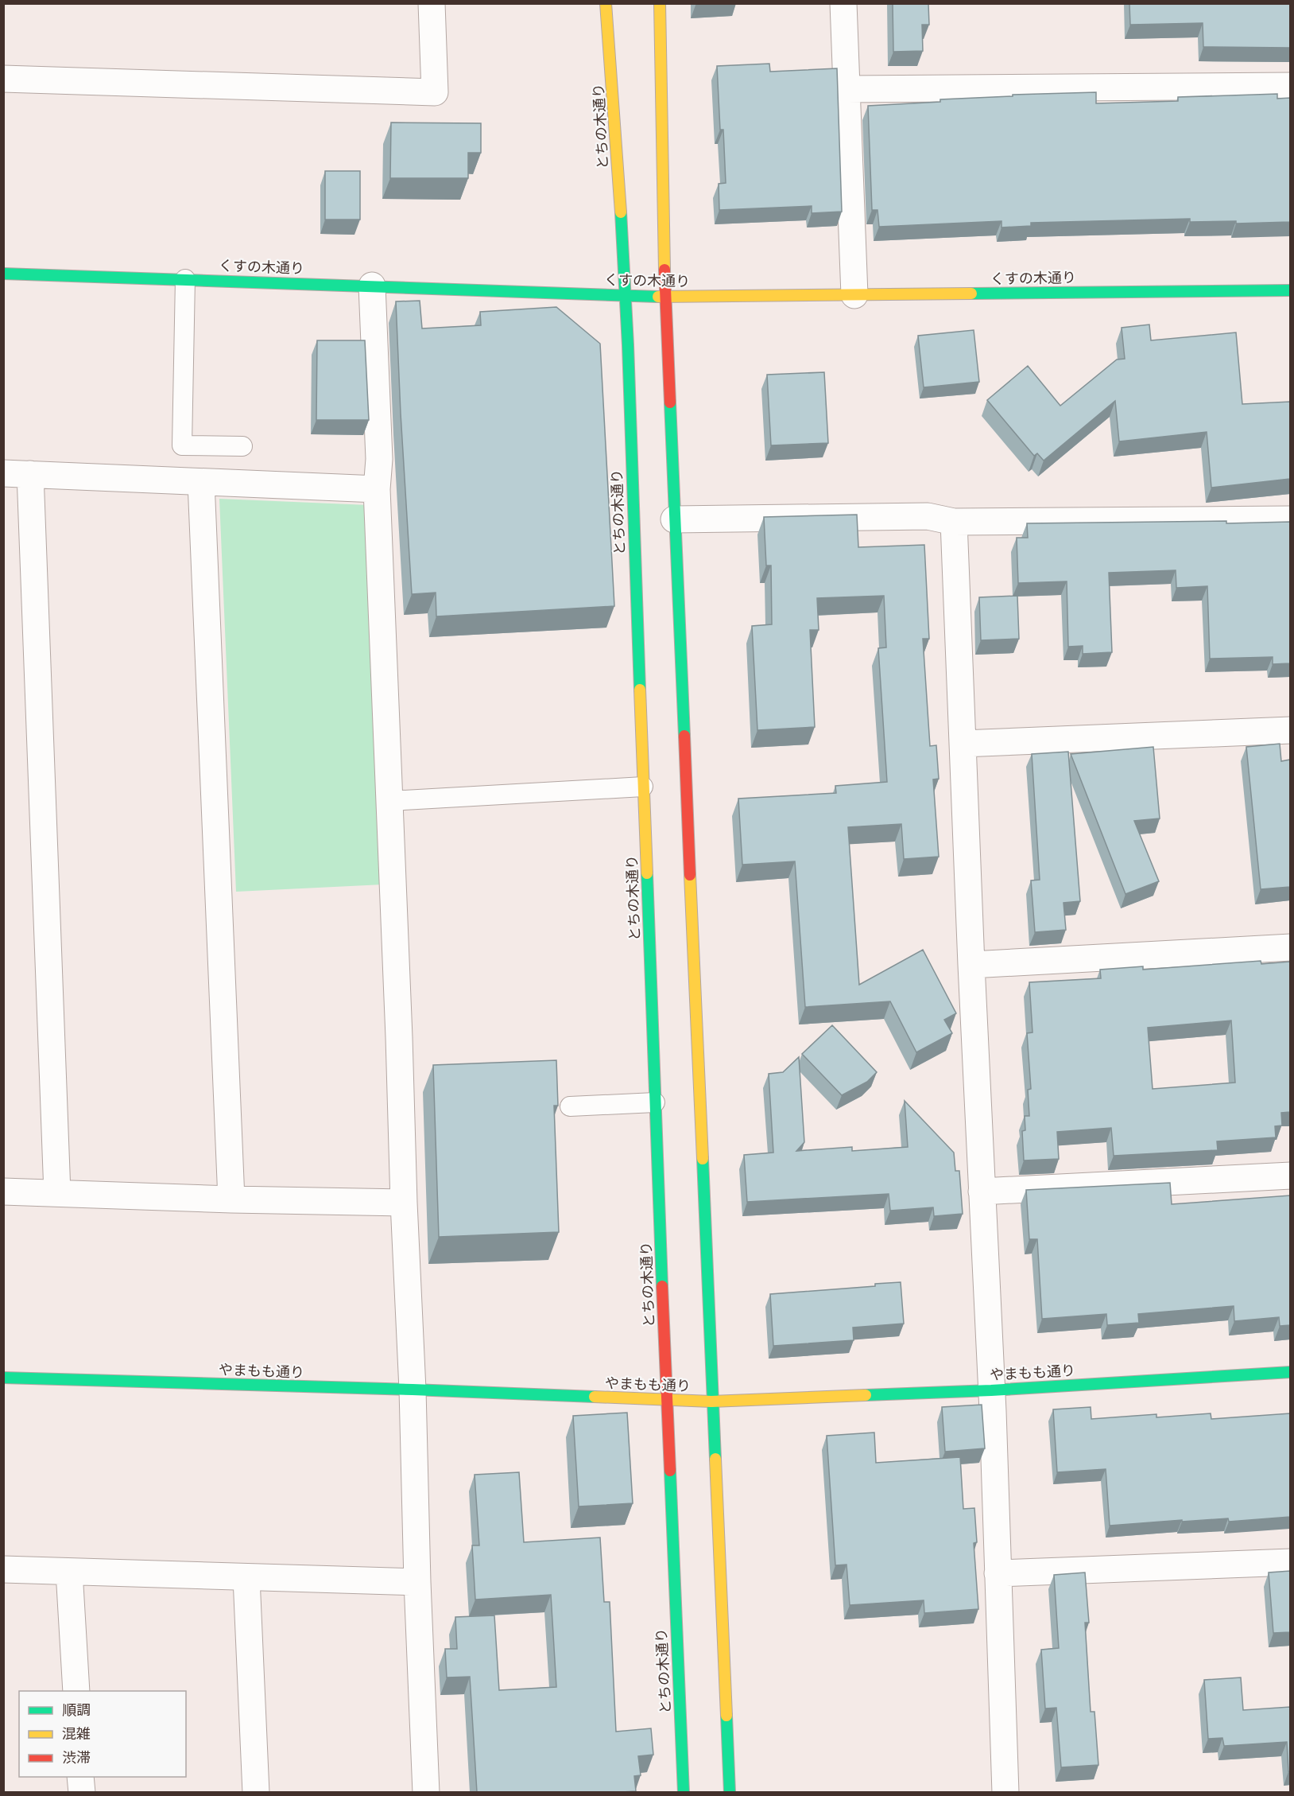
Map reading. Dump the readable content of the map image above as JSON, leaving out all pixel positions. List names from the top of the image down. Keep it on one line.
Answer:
{"streets":{"street":["とちの木通り","くすの木通り","やまもも通り"]},"crossings":[["とちの木通り","くすの木通り"],["とちの木通り","やまもも通り"]],"legend":["順調","混雑","渋滞"]}
